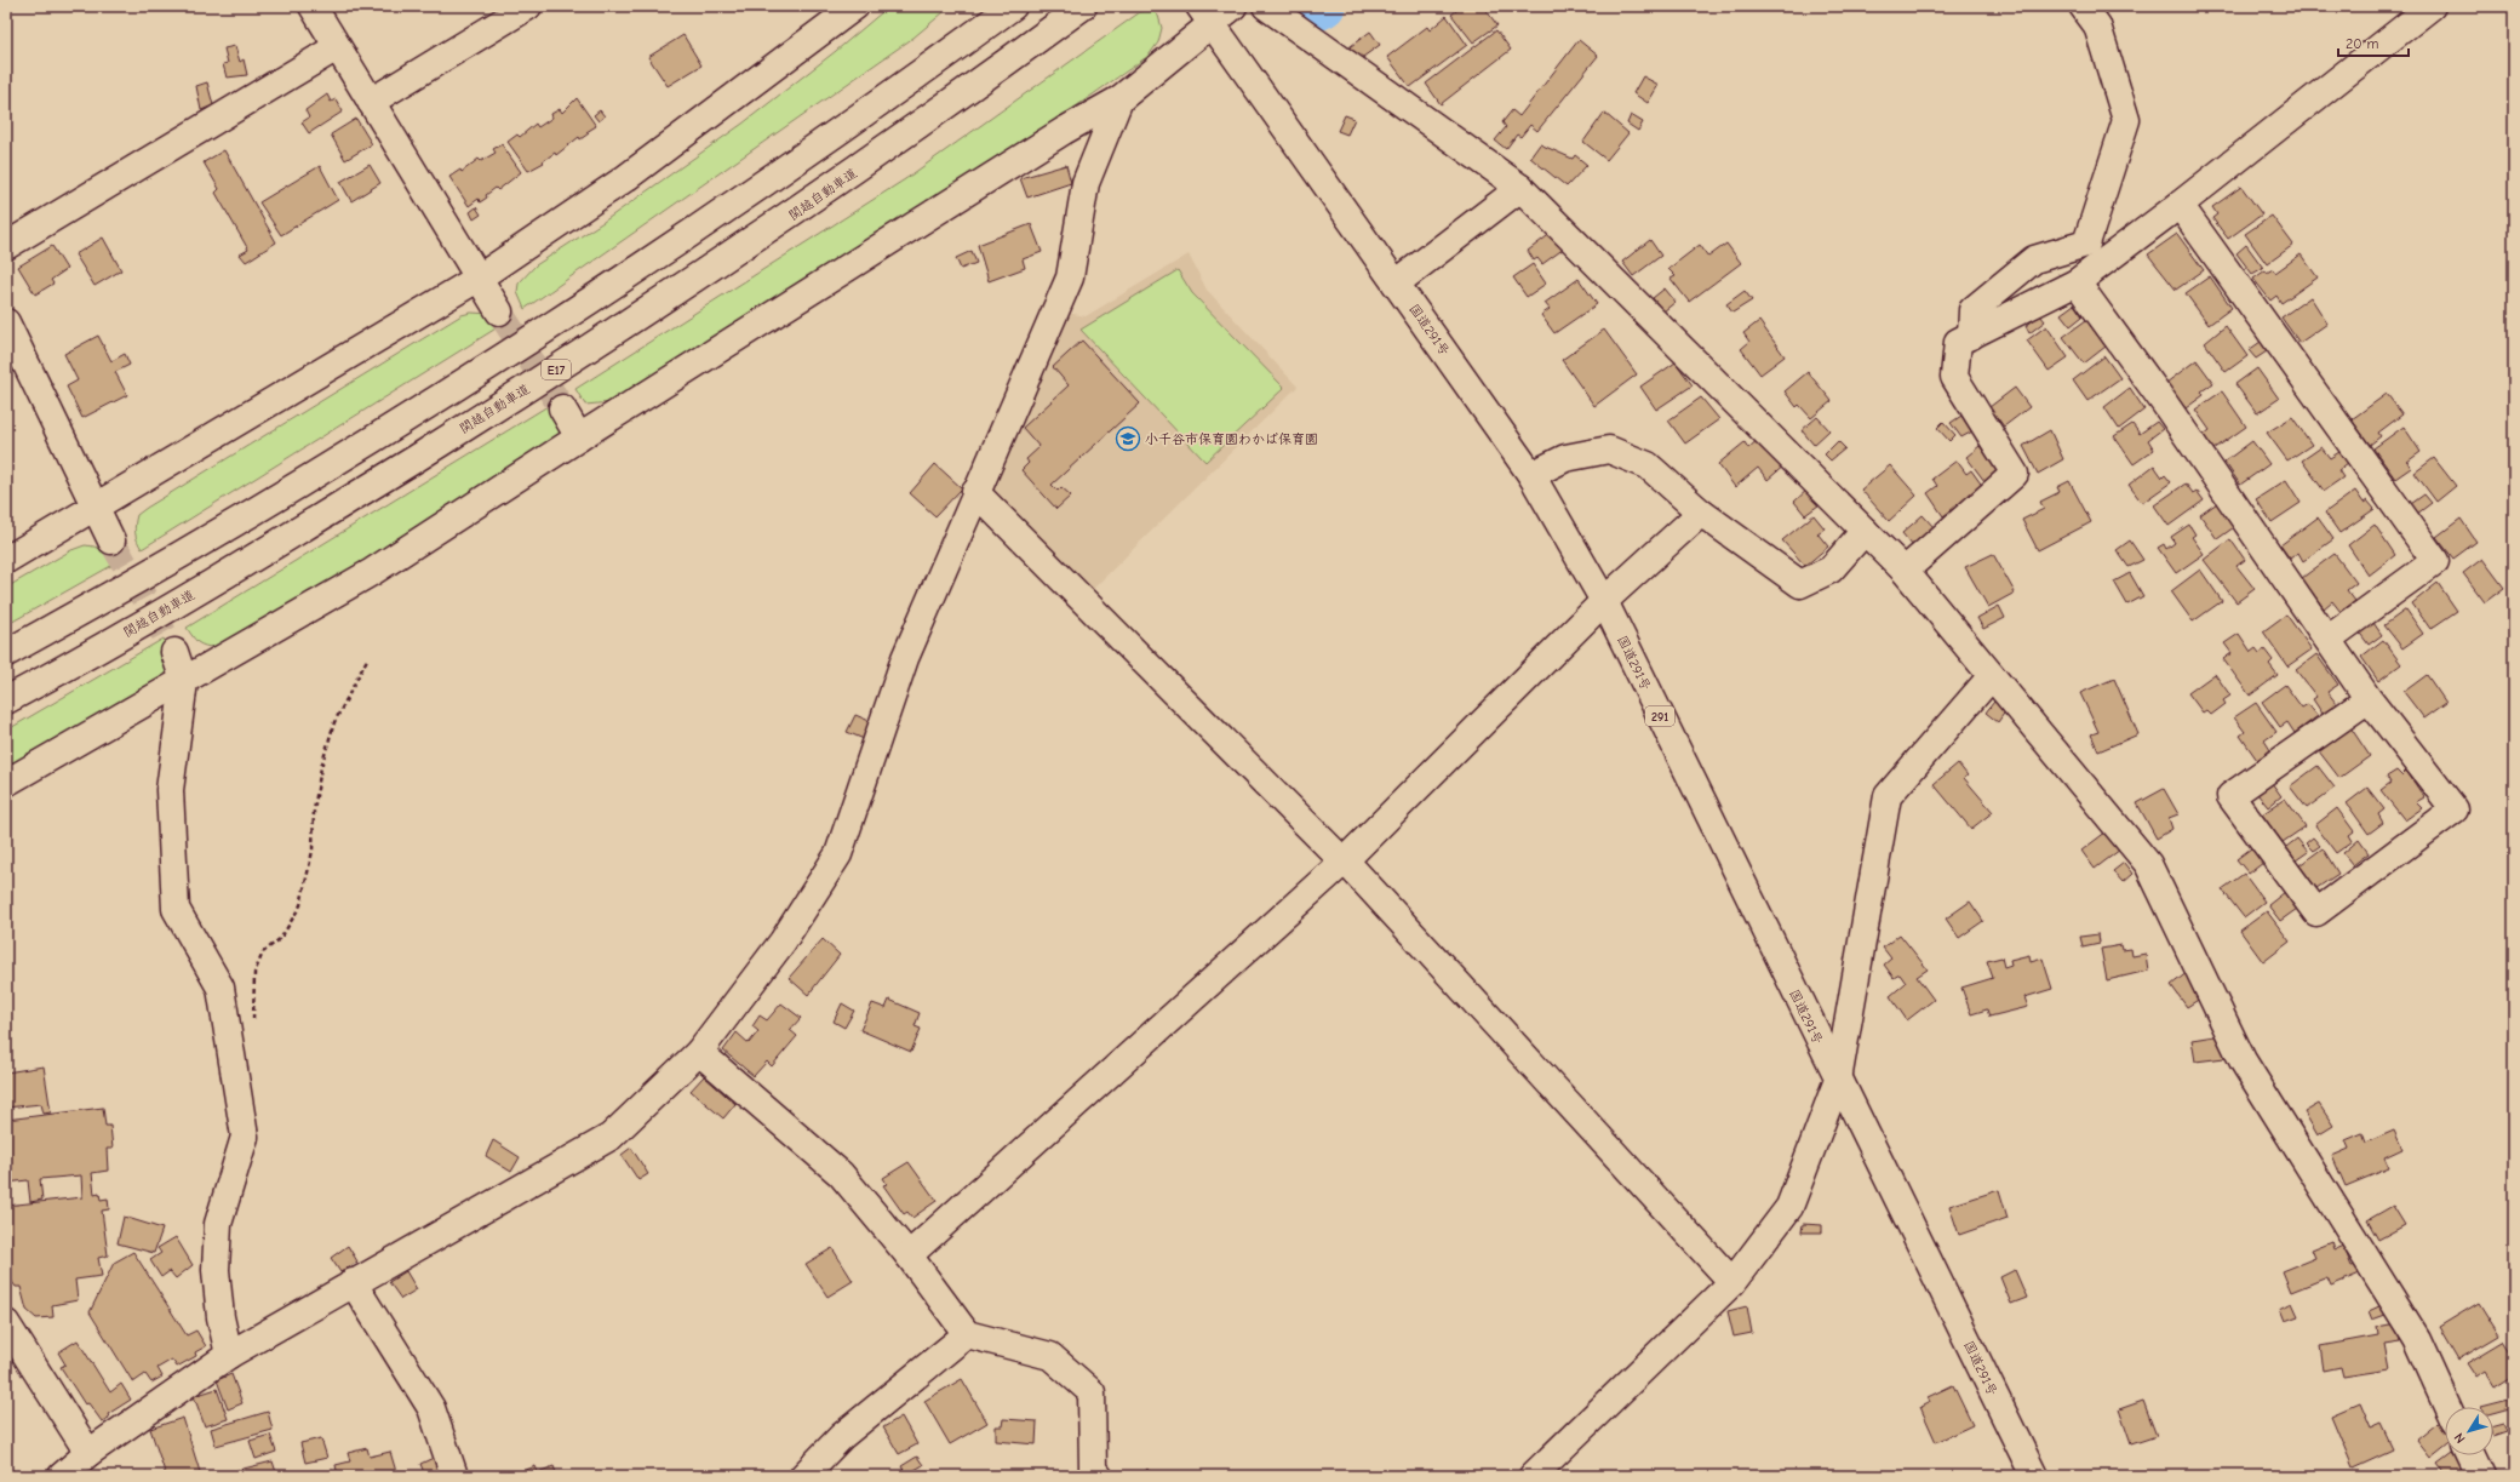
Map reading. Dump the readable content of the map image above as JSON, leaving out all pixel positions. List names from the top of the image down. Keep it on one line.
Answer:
{"streets":{"main road":["関越自動車道","国道291号","E17","291"]},"places":{"school or university":["小千谷市保育園わかば保育園"]},"scale_bar":"20 m","north":"bottom left"}
